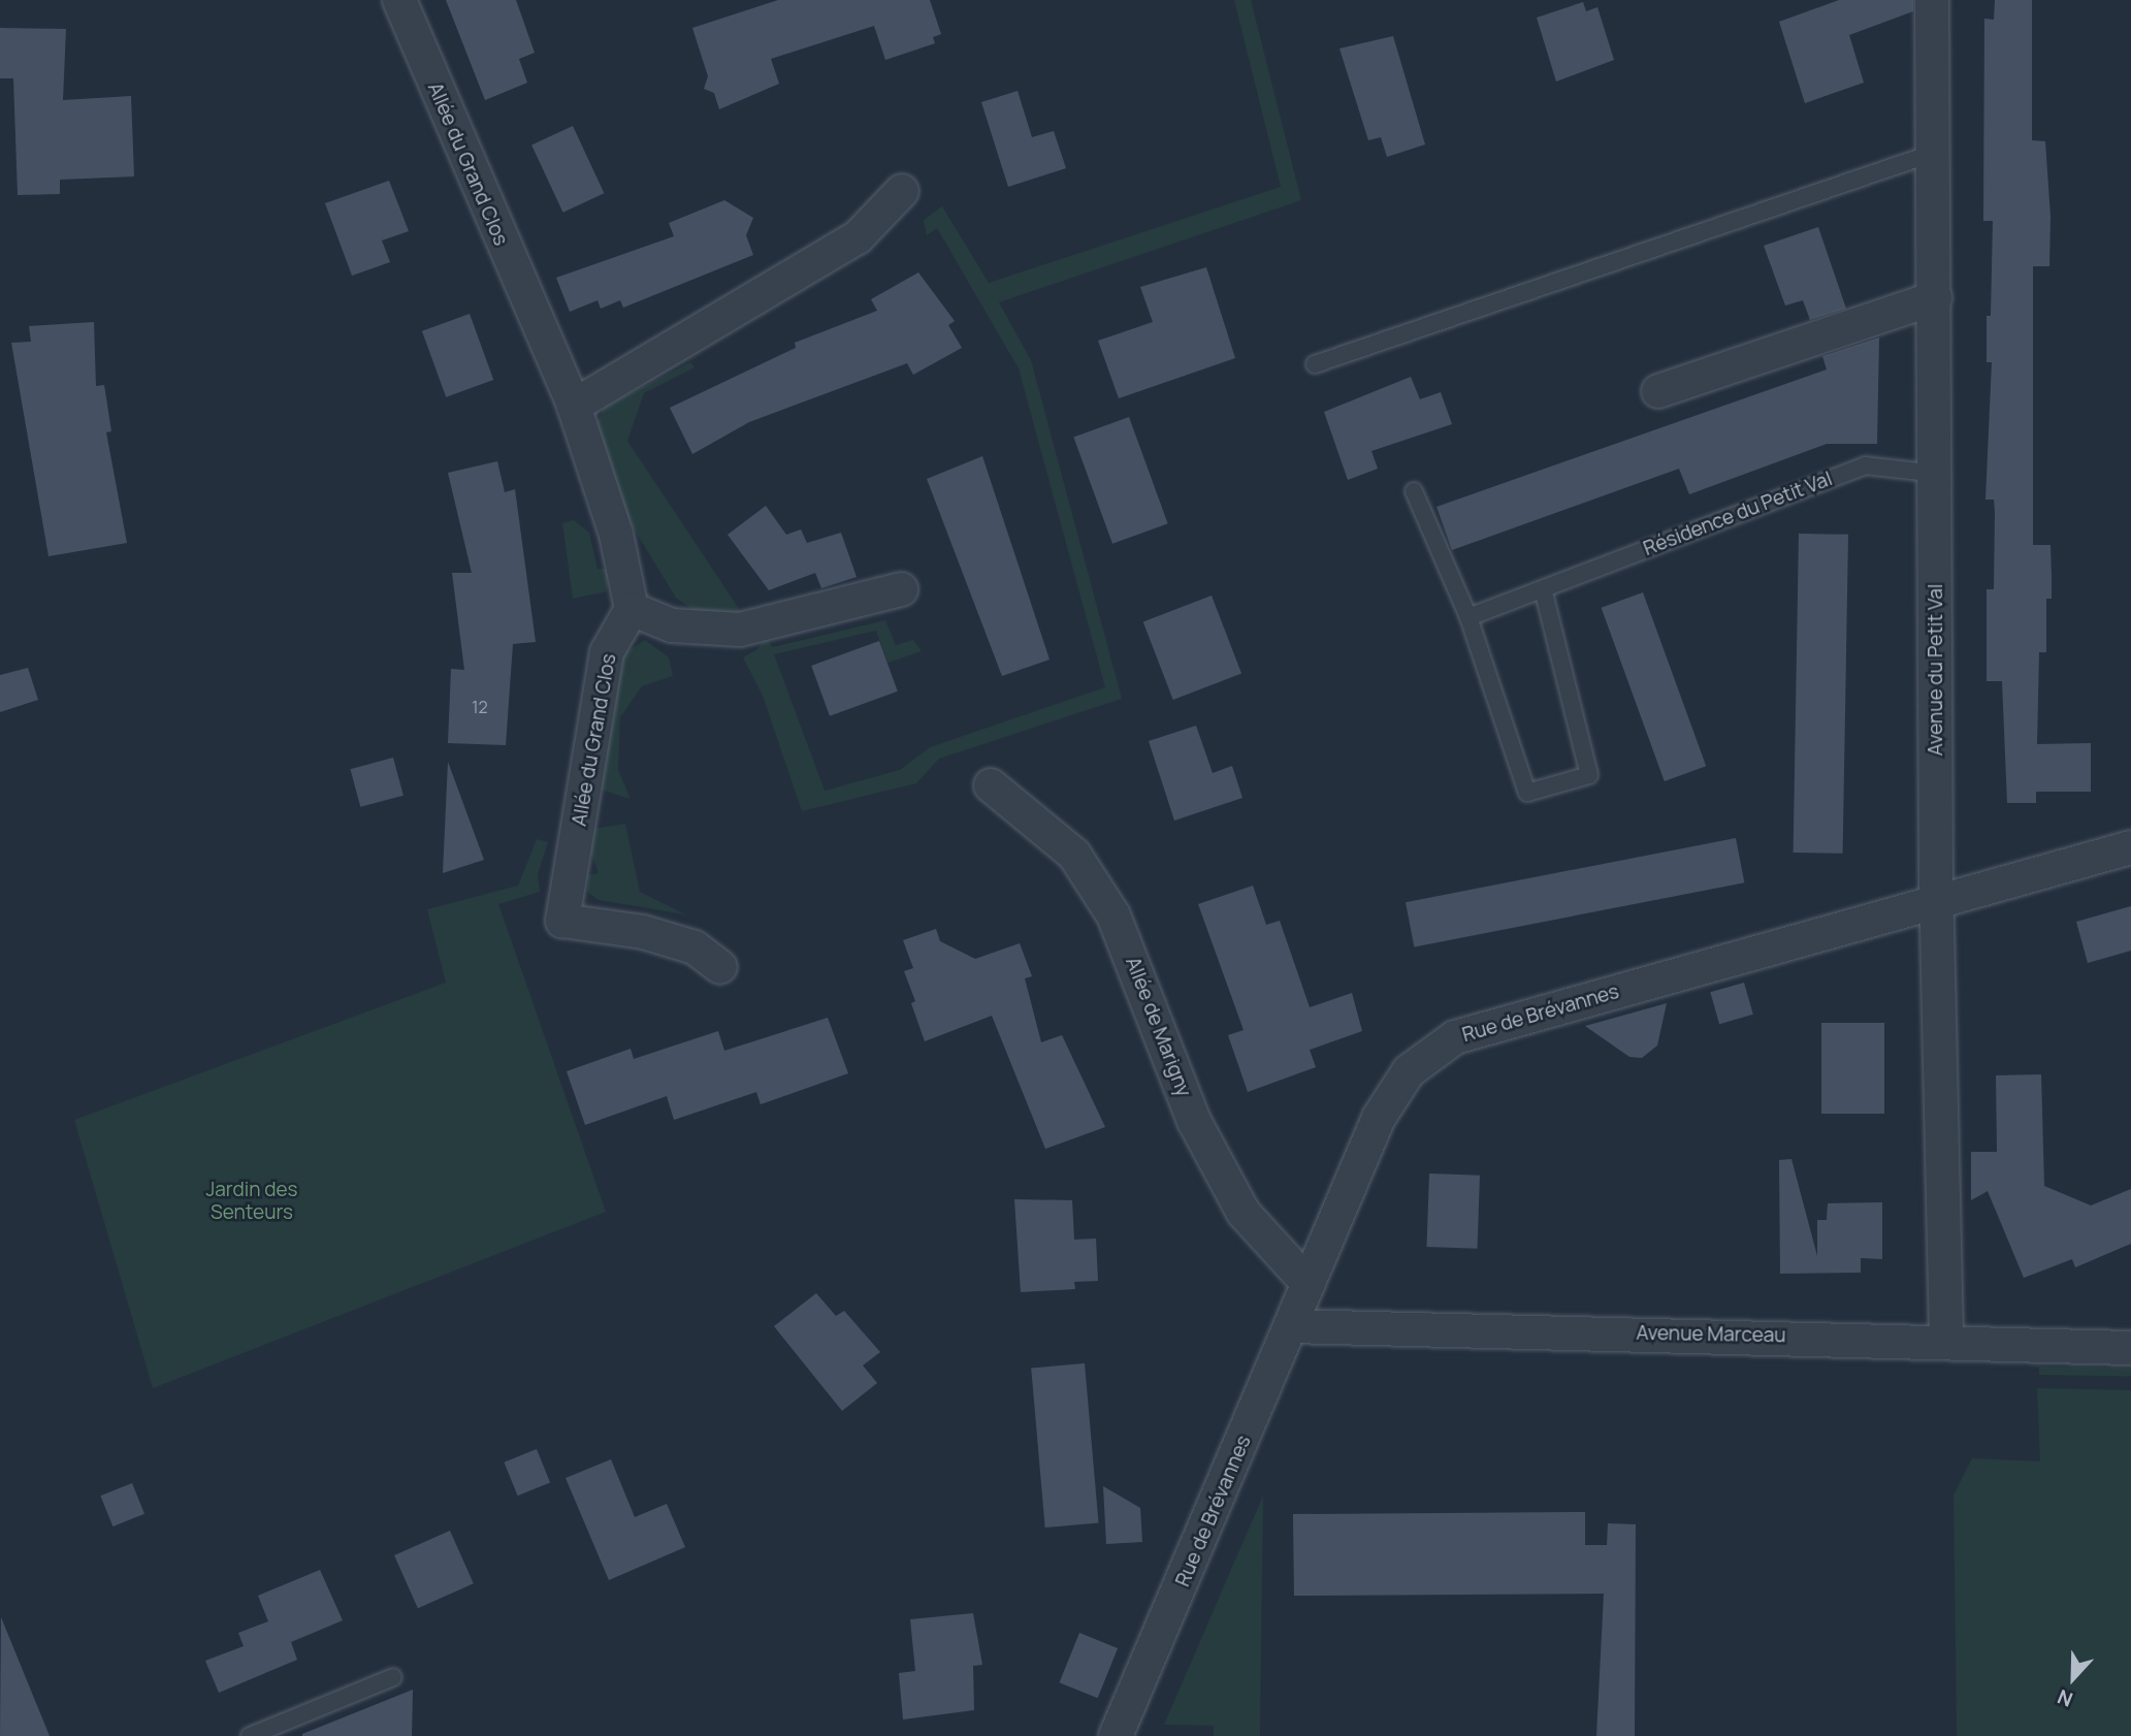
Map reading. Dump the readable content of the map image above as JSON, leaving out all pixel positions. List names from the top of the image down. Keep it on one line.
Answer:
{"streets":{"street":["Allée du Grand Clos","Avenue du Petit Val","Rue de Brévannes","Allée de Marigny","Avenue Marceau"],"lane":["Résidence du Petit Val"]},"crossings":[["Résidence du Petit Val","Avenue du Petit Val"],["Avenue du Petit Val","Rue de Brévannes"],["Avenue du Petit Val","Avenue Marceau"],["Rue de Brévannes","Allée de Marigny"],["Rue de Brévannes","Avenue Marceau"]],"parks":["Jardin des Senteurs"],"house_numbers":["12"],"north":"bottom"}
